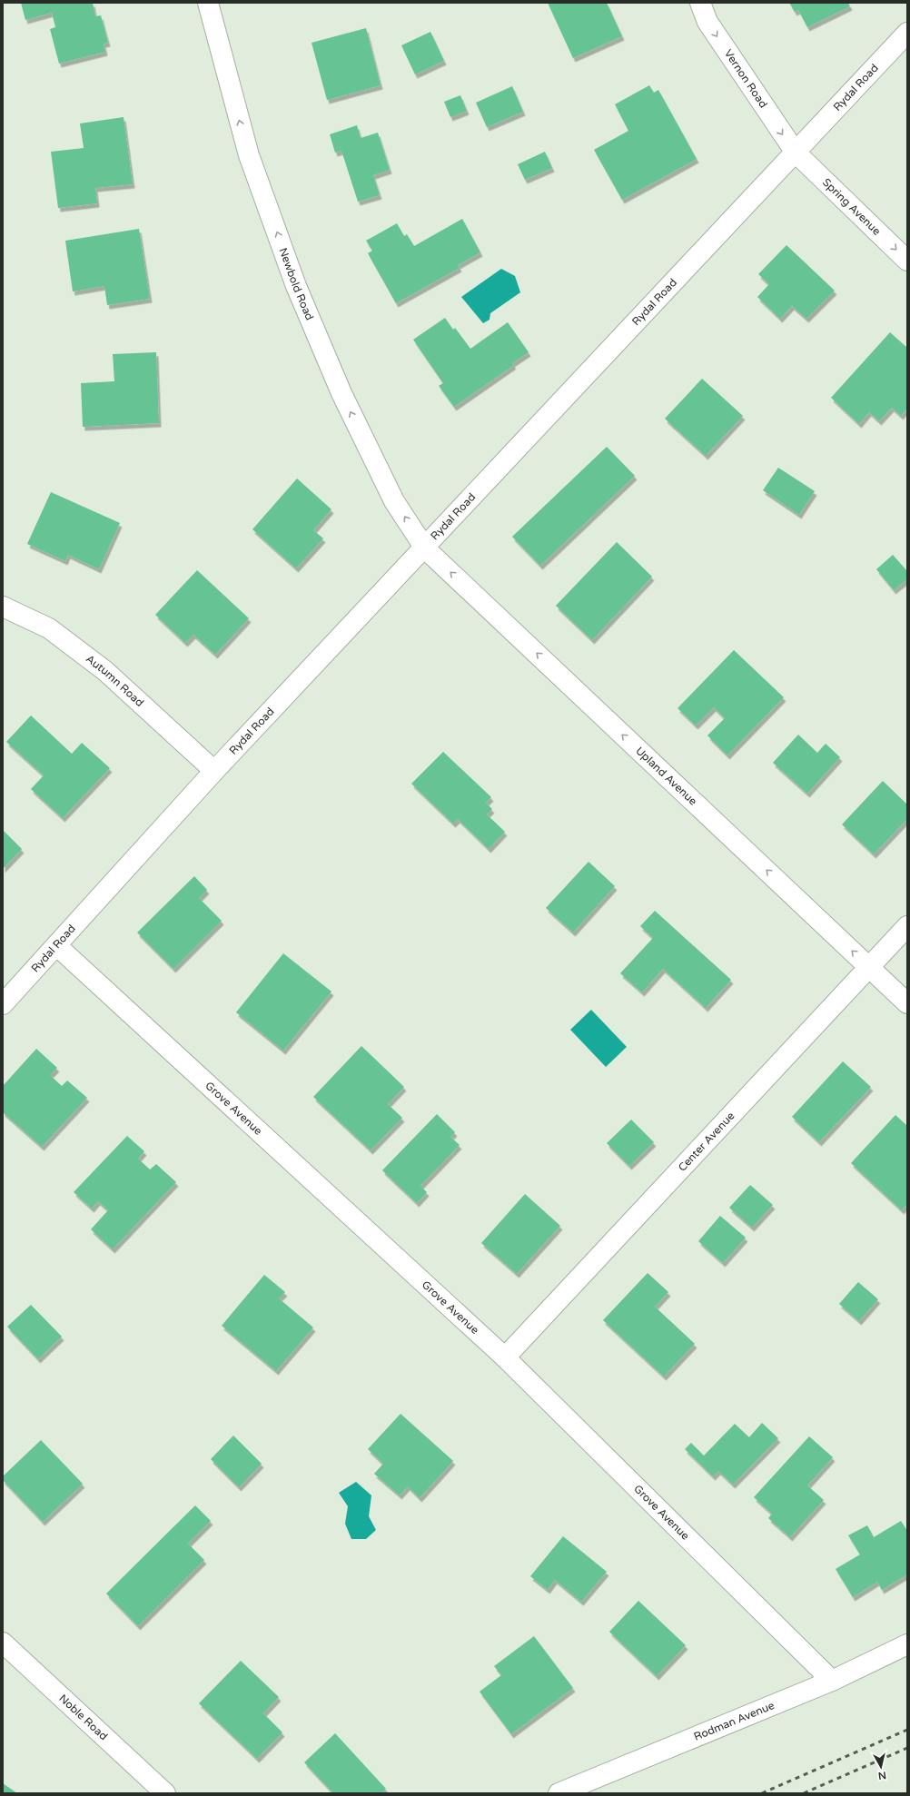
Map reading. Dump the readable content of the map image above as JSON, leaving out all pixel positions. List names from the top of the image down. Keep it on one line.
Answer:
{"streets":{"street":["Vernon Road","Rydal Road","Spring Avenue","Newbold Road","Autumn Road","Upland Avenue","Grove Avenue","Center Avenue","Noble Road","Rodman Avenue"]},"crossings":[["Vernon Road","Rydal Road"],["Vernon Road","Spring Avenue"],["Rydal Road","Spring Avenue"],["Rydal Road","Newbold Road"],["Rydal Road","Autumn Road"],["Rydal Road","Upland Avenue"],["Rydal Road","Grove Avenue"],["Newbold Road","Upland Avenue"],["Upland Avenue","Center Avenue"],["Grove Avenue","Center Avenue"],["Grove Avenue","Rodman Avenue"]],"one_way":["Vernon Road","Spring Avenue","Newbold Road","Upland Avenue"],"north":"bottom"}
